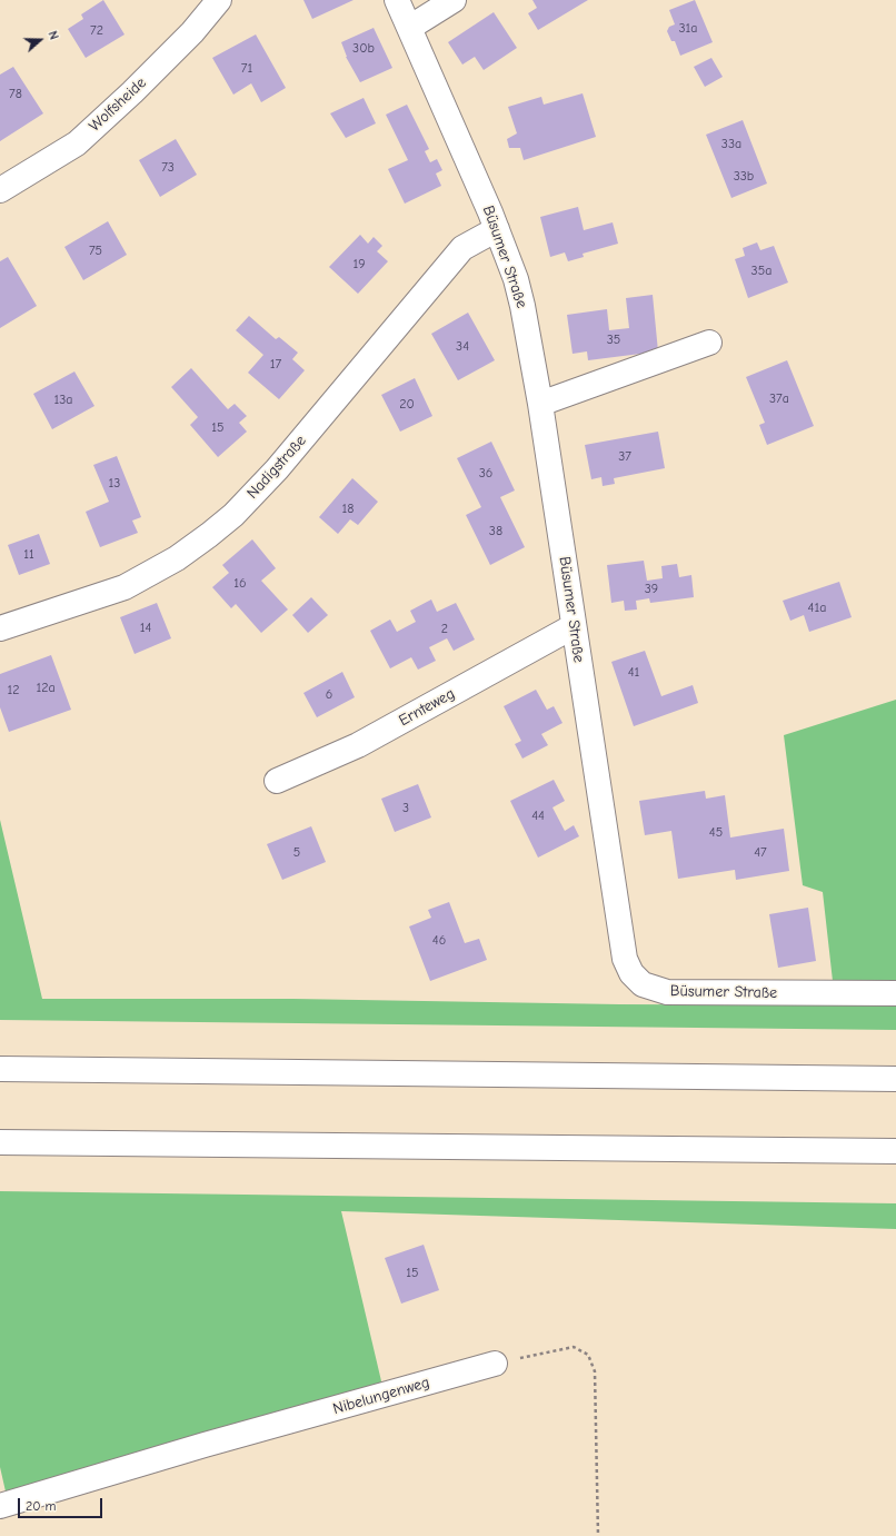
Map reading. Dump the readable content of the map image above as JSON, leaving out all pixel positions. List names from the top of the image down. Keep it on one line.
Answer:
{"streets":{"main road":["Wolfsheide","Büsumer Straße","Nadigstraße","Ernteweg","Nibelungenweg"]},"crossings":[["Büsumer Straße","Nadigstraße"],["Büsumer Straße","Ernteweg"]],"house_numbers":["31a","72","30b","71","78","33a","73","33b","75","19","35a","35","34","17","37a","13a","20","15","37","36","13","18","38","11","16","39","41a","14","2","41","12a","12","6","3","44","45","5","47","46","15"],"scale_bar":"20 m","north":"right"}
